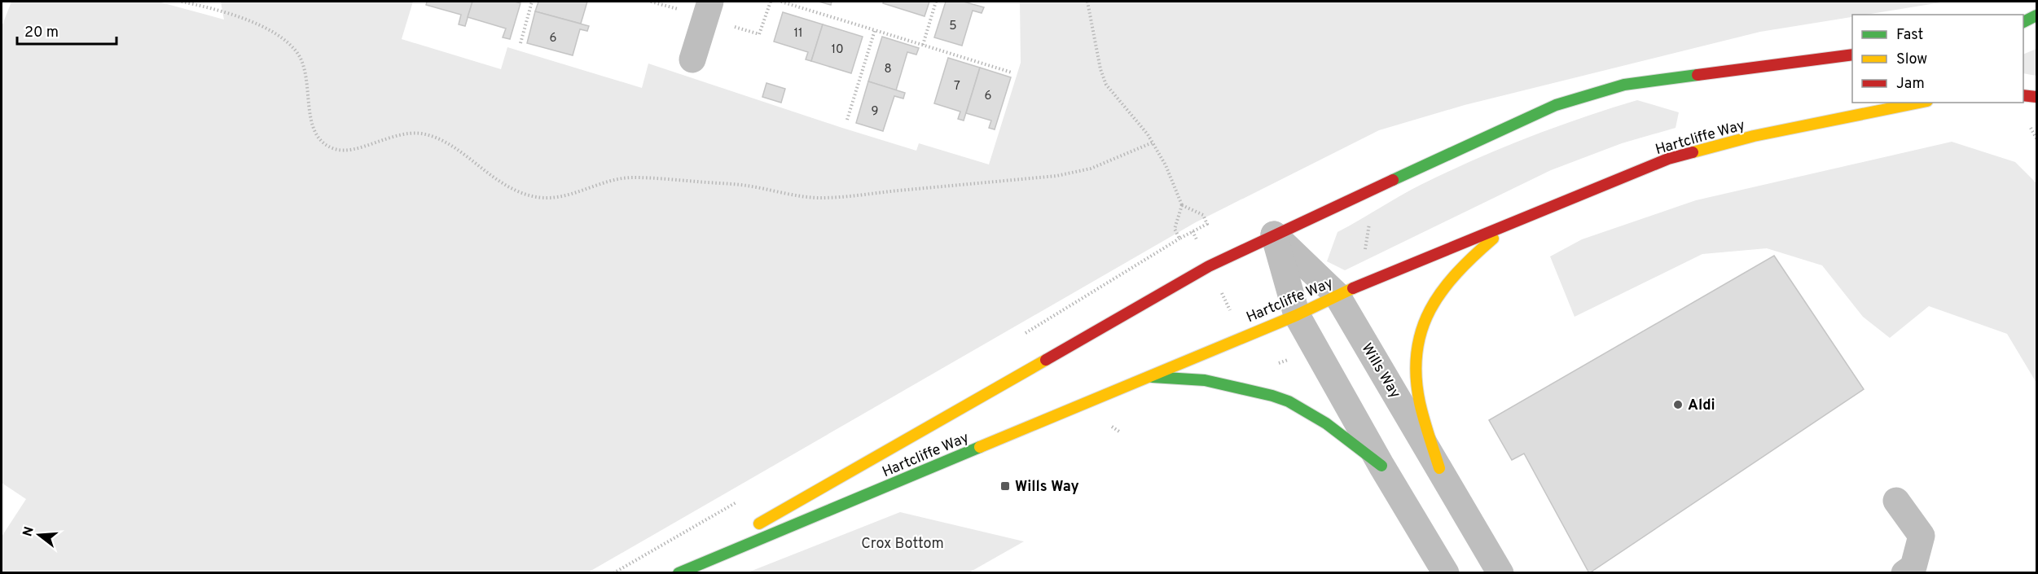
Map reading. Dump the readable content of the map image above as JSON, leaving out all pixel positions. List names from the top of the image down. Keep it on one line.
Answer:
{"streets":{"highway":["Hartcliffe Way"],"street":["Wills Way"]},"crossings":[["Hartcliffe Way","Wills Way"]],"parks":["Crox Bottom"],"places":{"other":["Aldi"],"transit":["Wills Way"]},"house_numbers":["5","11","6","10","8","7","6","9"],"legend":["Fast","Slow","Jam"],"scale_bar":"20 m","north":"left"}
